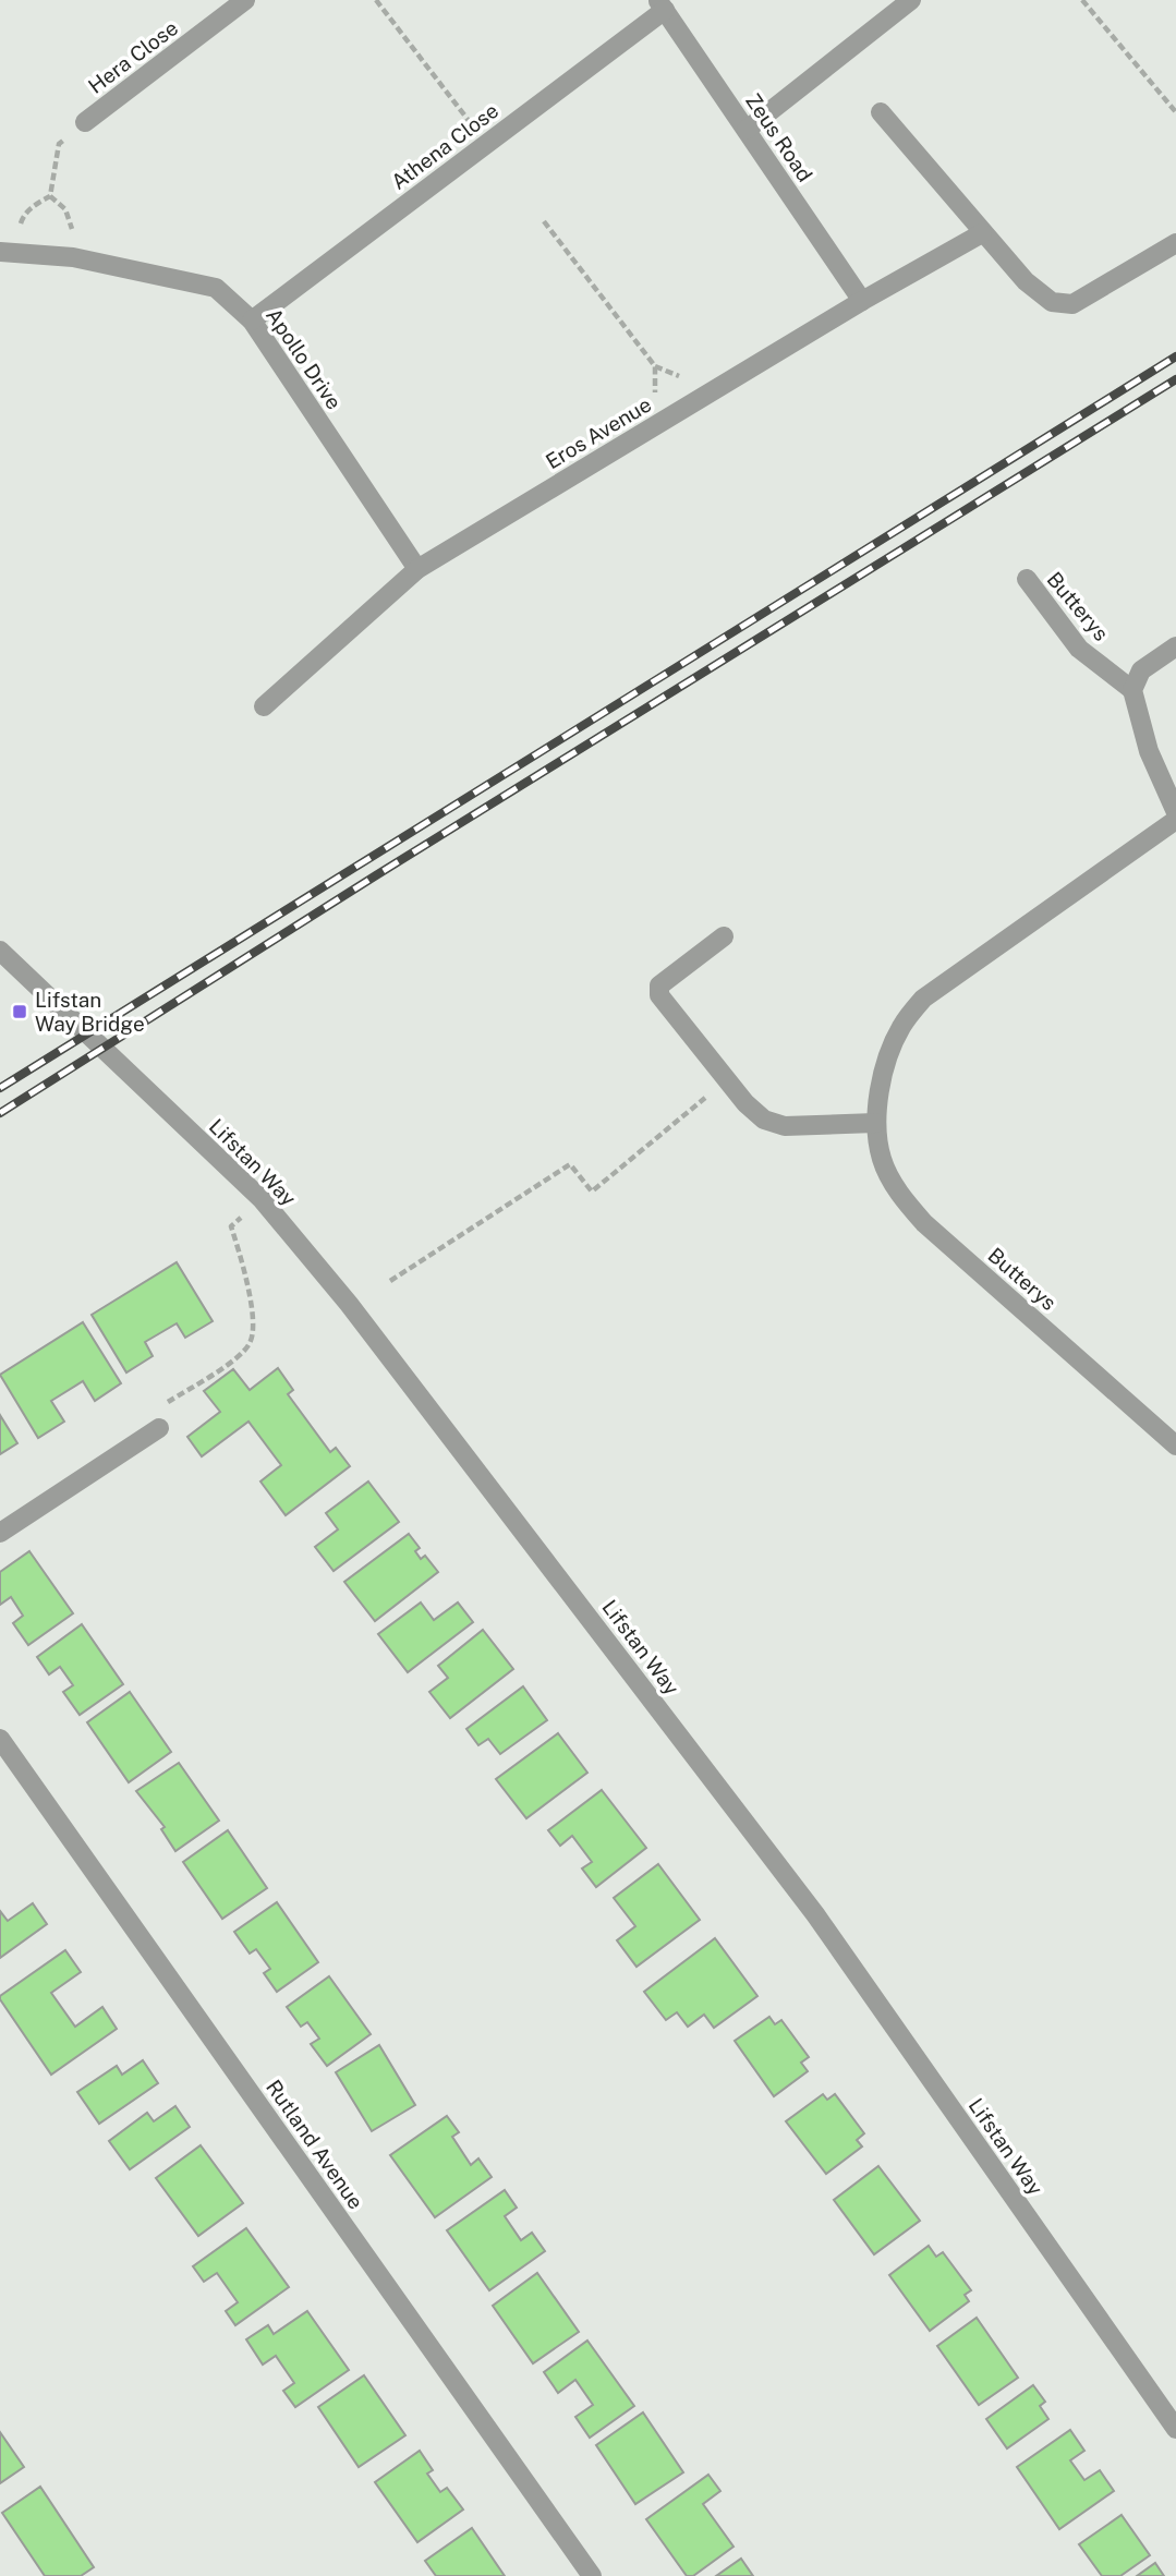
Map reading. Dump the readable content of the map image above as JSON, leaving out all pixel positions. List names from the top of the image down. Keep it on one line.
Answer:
{"streets":{"street":["Hera Close","Zeus Road","Athena Close","Apollo Drive","Eros Avenue","Butterys","Lifstan Way","Rutland Avenue"]},"crossings":[["Zeus Road","Athena Close"],["Zeus Road","Eros Avenue"],["Athena Close","Apollo Drive"],["Apollo Drive","Eros Avenue"]],"places":{"transit":["Lifstan Way Bridge"]}}
